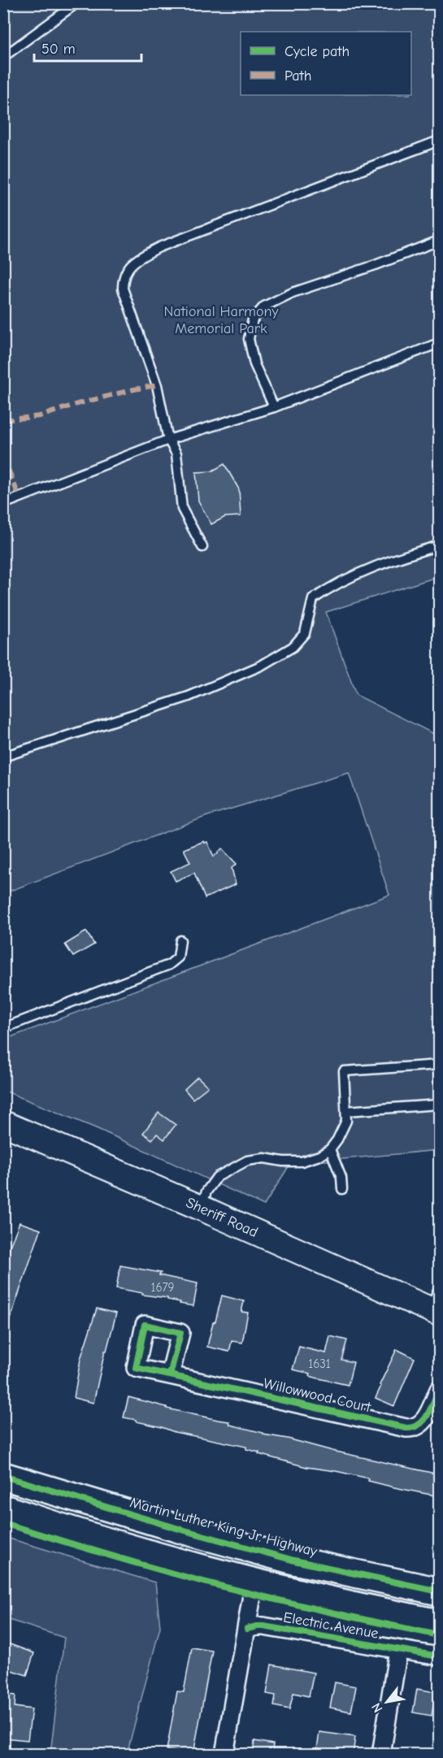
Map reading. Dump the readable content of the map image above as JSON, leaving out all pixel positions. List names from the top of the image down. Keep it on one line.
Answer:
{"streets":{"main road":["Sheriff Road","Martin Luther King Jr. Highway"],"street":["Willowwood Court","Electric Avenue"]},"parks":["National Harmony Memorial Park"],"house_numbers":["1679","1631"],"legend":["Cycle path","Path"],"scale_bar":"50 m","north":"bottom left"}
